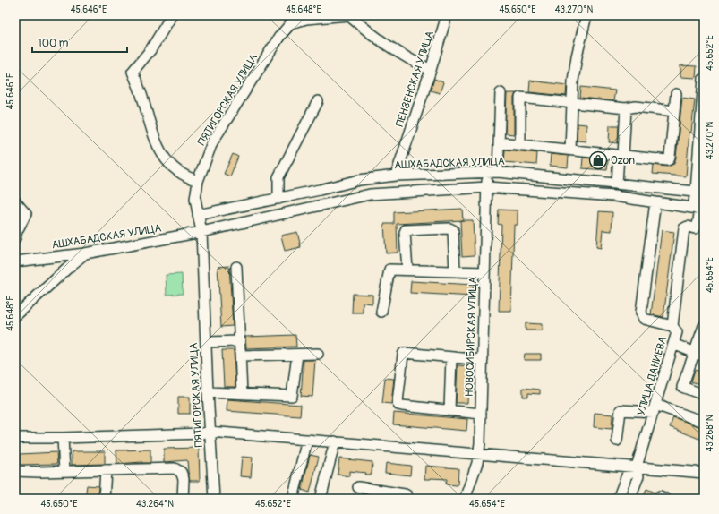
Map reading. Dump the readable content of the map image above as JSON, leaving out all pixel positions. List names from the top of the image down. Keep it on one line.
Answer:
{"streets":{"street":["ПЕНЗЕНСКАЯ УЛИЦА","ПЯТИГОРСКАЯ УЛИЦА","АШХАБАДСКАЯ УЛИЦА","НОВОСИБИРСКАЯ УЛИЦА","УЛИЦА ДАНИЕВА"]},"crossings":[["ПЕНЗЕНСКАЯ УЛИЦА","ПЯТИГОРСКАЯ УЛИЦА"],["ПЕНЗЕНСКАЯ УЛИЦА","АШХАБАДСКАЯ УЛИЦА"],["ПЯТИГОРСКАЯ УЛИЦА","АШХАБАДСКАЯ УЛИЦА"],["АШХАБАДСКАЯ УЛИЦА","НОВОСИБИРСКАЯ УЛИЦА"]],"places":{"shop":["Ozon"]},"scale_bar":"100 m","coordinates":["45.646°E","45.648°E","45.650°E","43.270°N","45.652°E","45.654°E","43.268°N","43.264°N"]}
